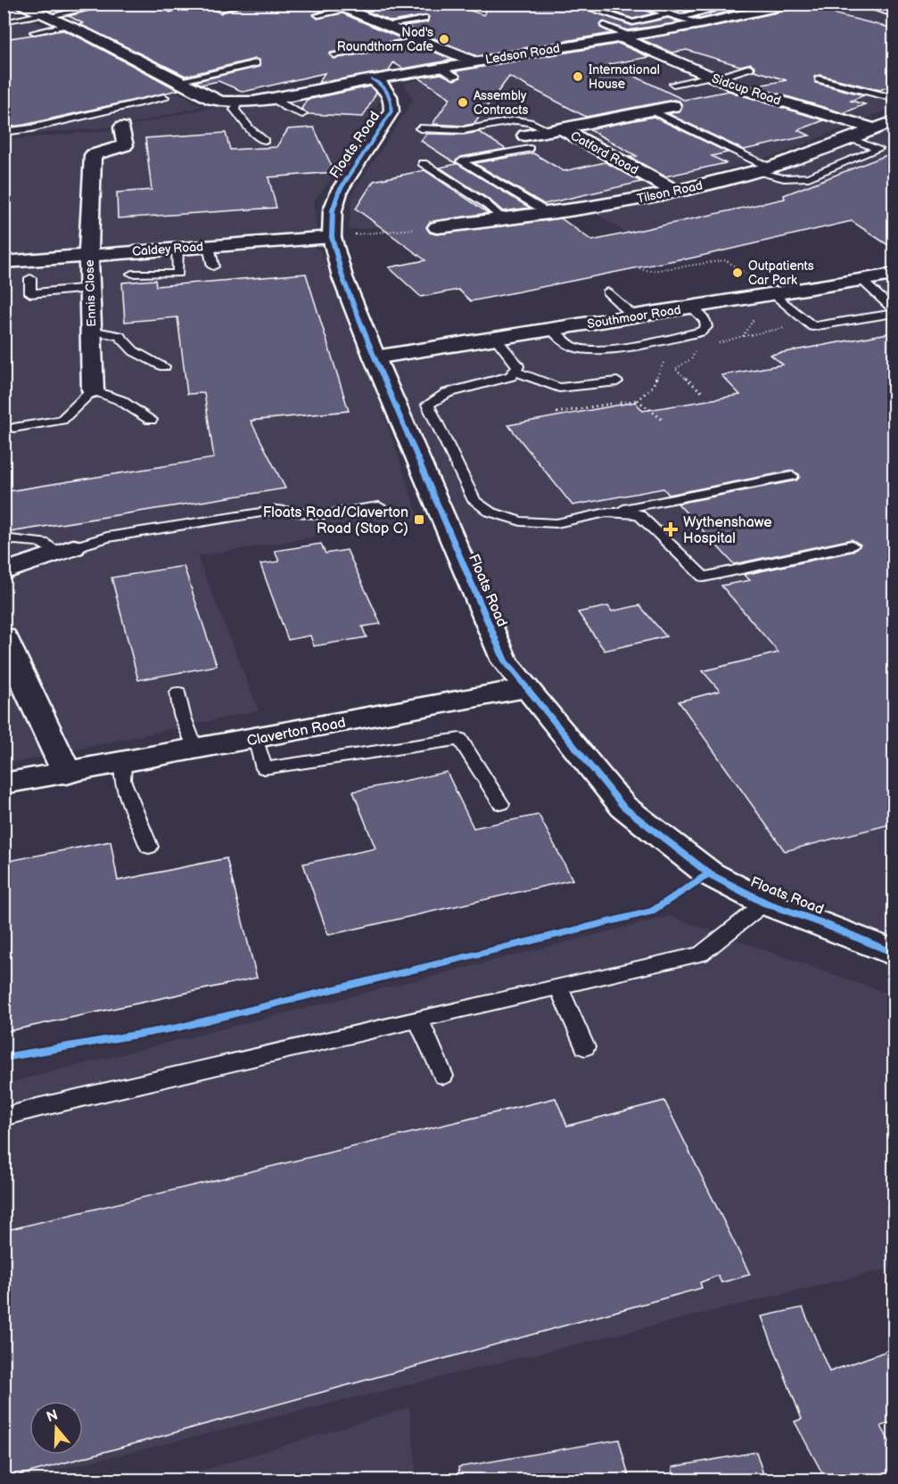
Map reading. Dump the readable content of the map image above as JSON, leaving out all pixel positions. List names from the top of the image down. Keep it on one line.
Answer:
{"streets":{"street":["Ledson Road","Sidcup Road","Floats Road","Catford Road","Tilson Road","Caldey Road","Ennis Close","Southmoor Road","Claverton Road"]},"crossings":[["Ledson Road","Sidcup Road"],["Ledson Road","Floats Road"],["Sidcup Road","Tilson Road"],["Floats Road","Caldey Road"],["Floats Road","Southmoor Road"],["Floats Road","Claverton Road"],["Catford Road","Tilson Road"],["Caldey Road","Ennis Close"]],"places":{"other":["Nod's Roundthorn Cafe","International House","Assembly Contracts","Outpatients Car Park"],"transit":["Floats Road/Claverton Road (Stop C)"],"health":["Wythenshawe Hospital"]},"north":"top"}
